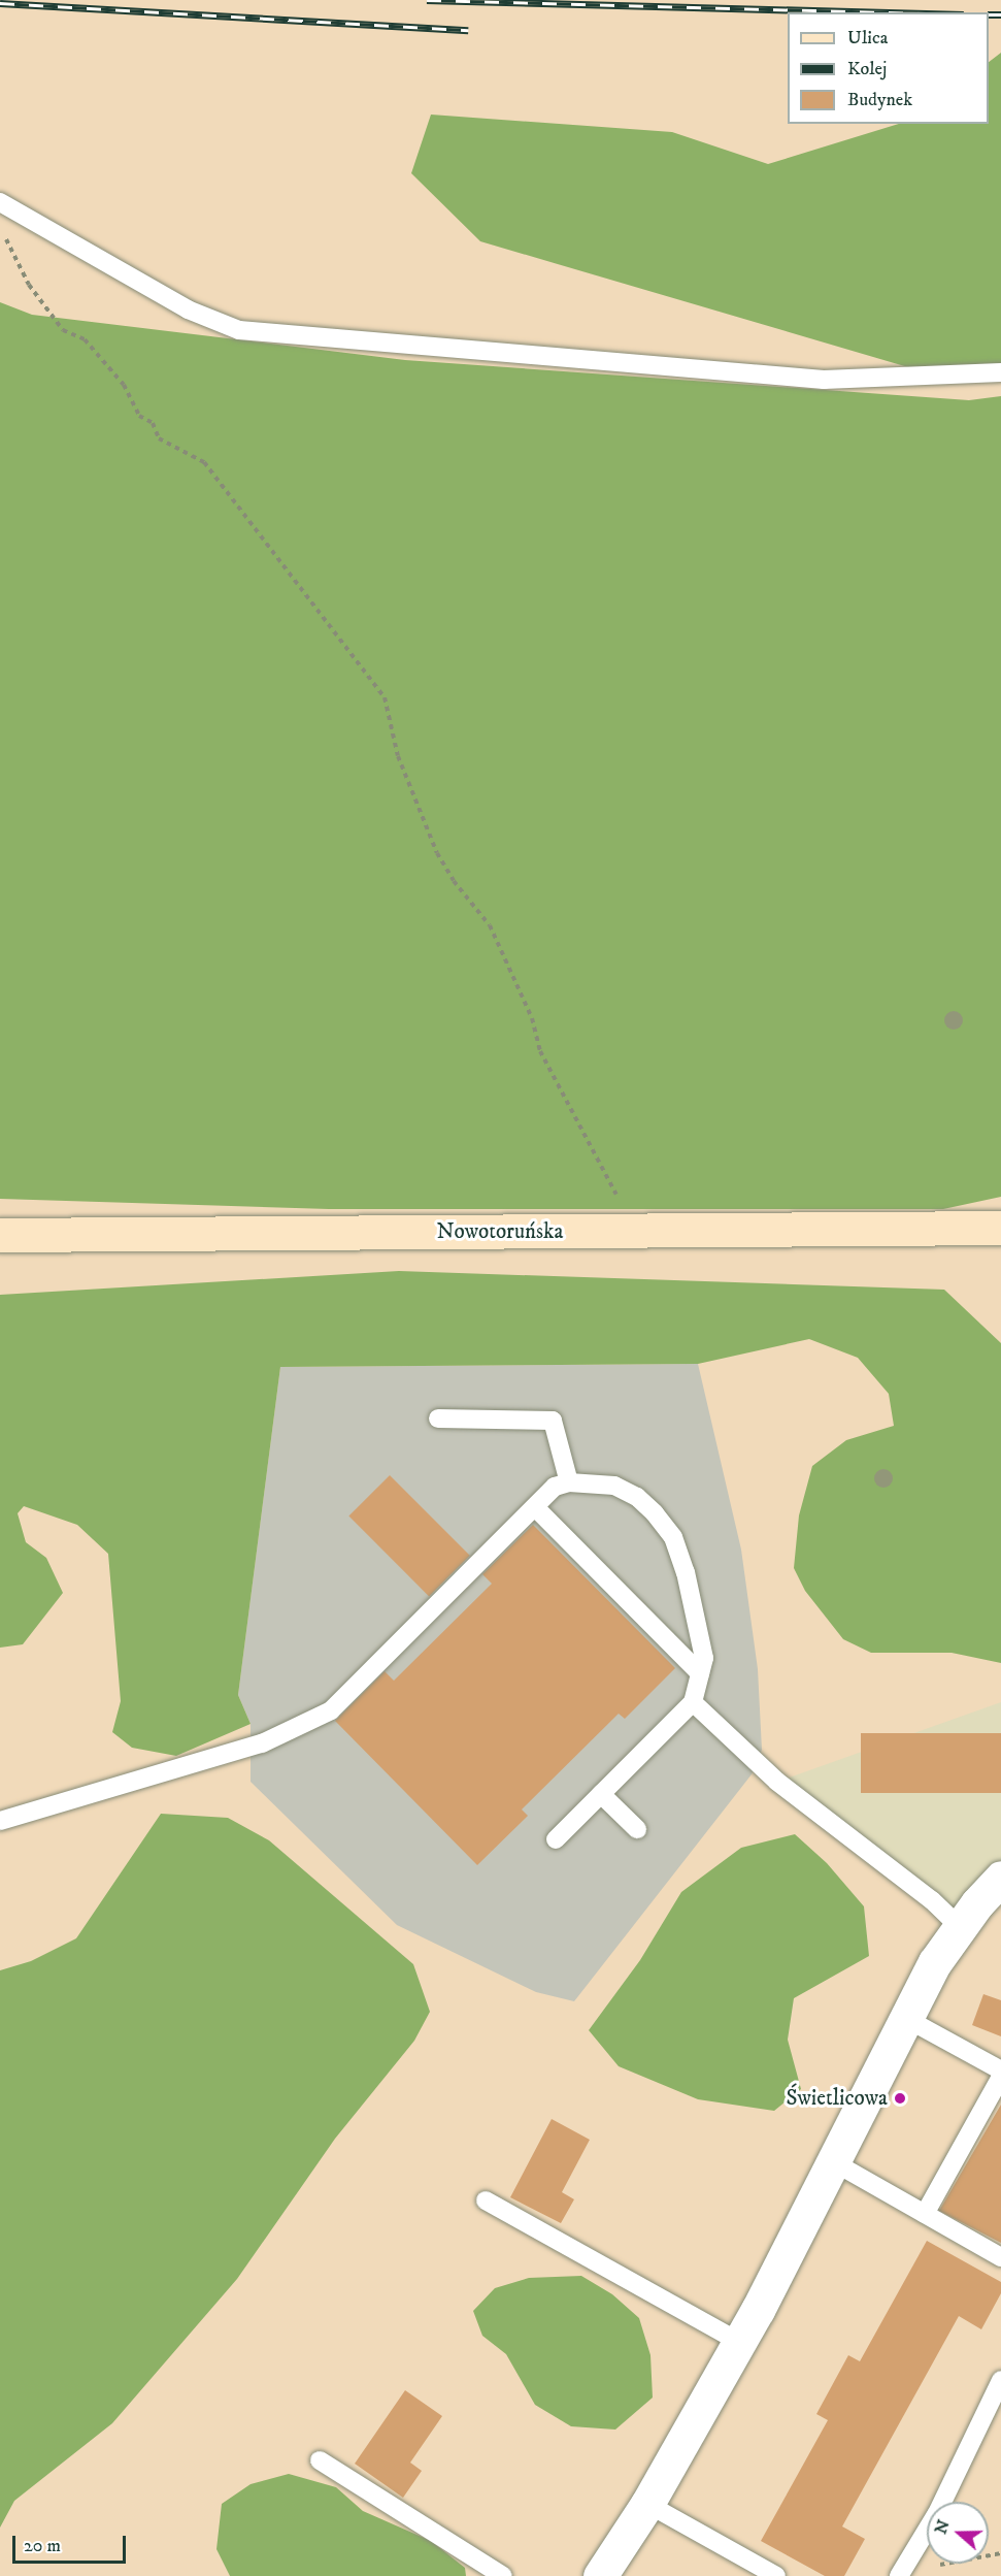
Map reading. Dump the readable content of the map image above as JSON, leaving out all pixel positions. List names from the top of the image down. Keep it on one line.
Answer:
{"streets":{"main road":["Nowotoruńska"]},"places":["Świetlicowa"],"legend":["Ulica","Kolej","Budynek"],"scale_bar":"20 m","north":"left"}
